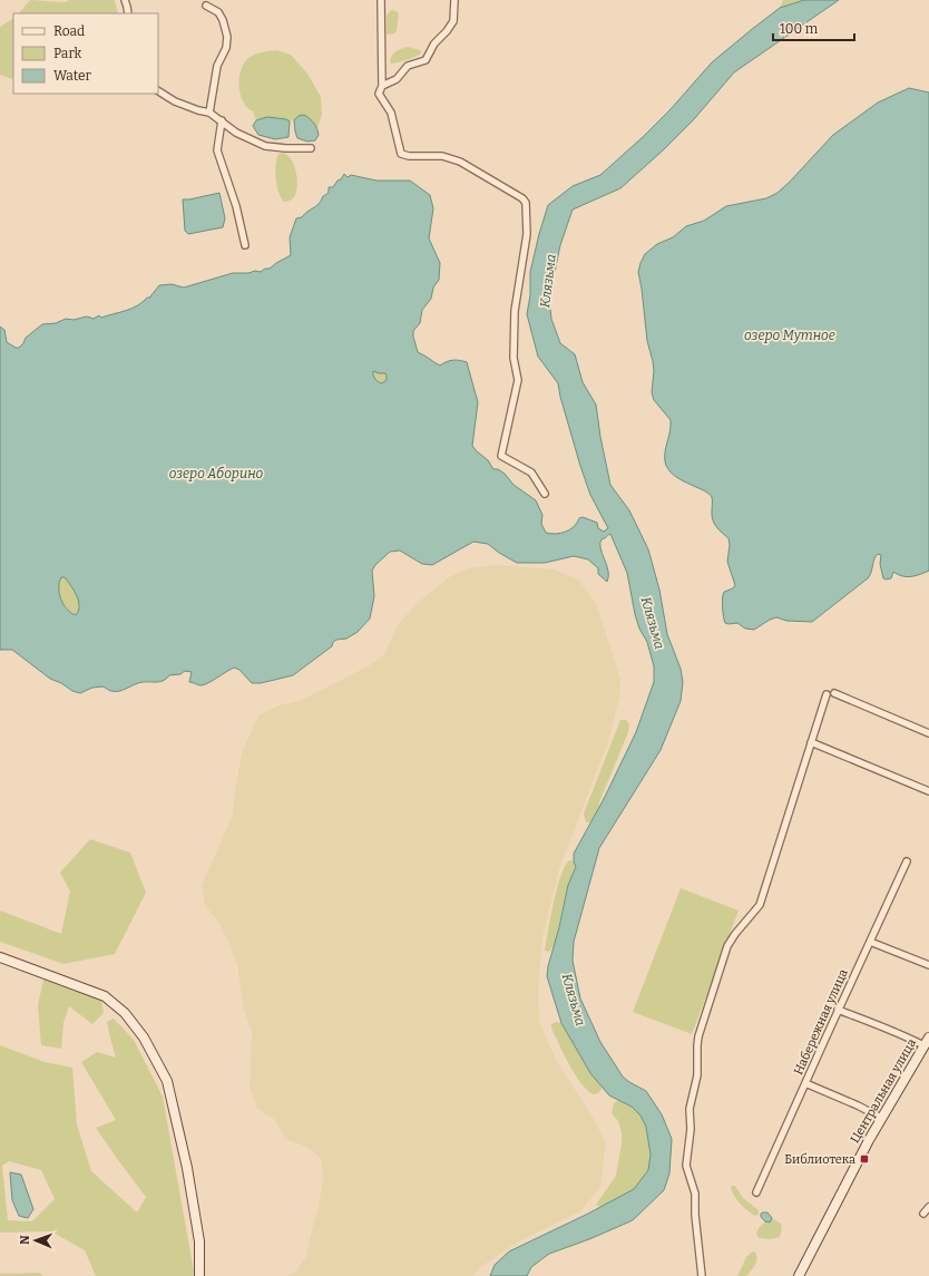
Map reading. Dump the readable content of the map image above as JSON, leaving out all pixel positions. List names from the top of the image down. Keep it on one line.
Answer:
{"streets":{"main road":["Центральная улица"],"street":["Набережная улица"]},"water":["Клязьма","озеро Мутное","озеро Аборино"],"places":{"transit":["Библиотека"]},"legend":["Road","Park","Water"],"scale_bar":"100 m","north":"left"}
